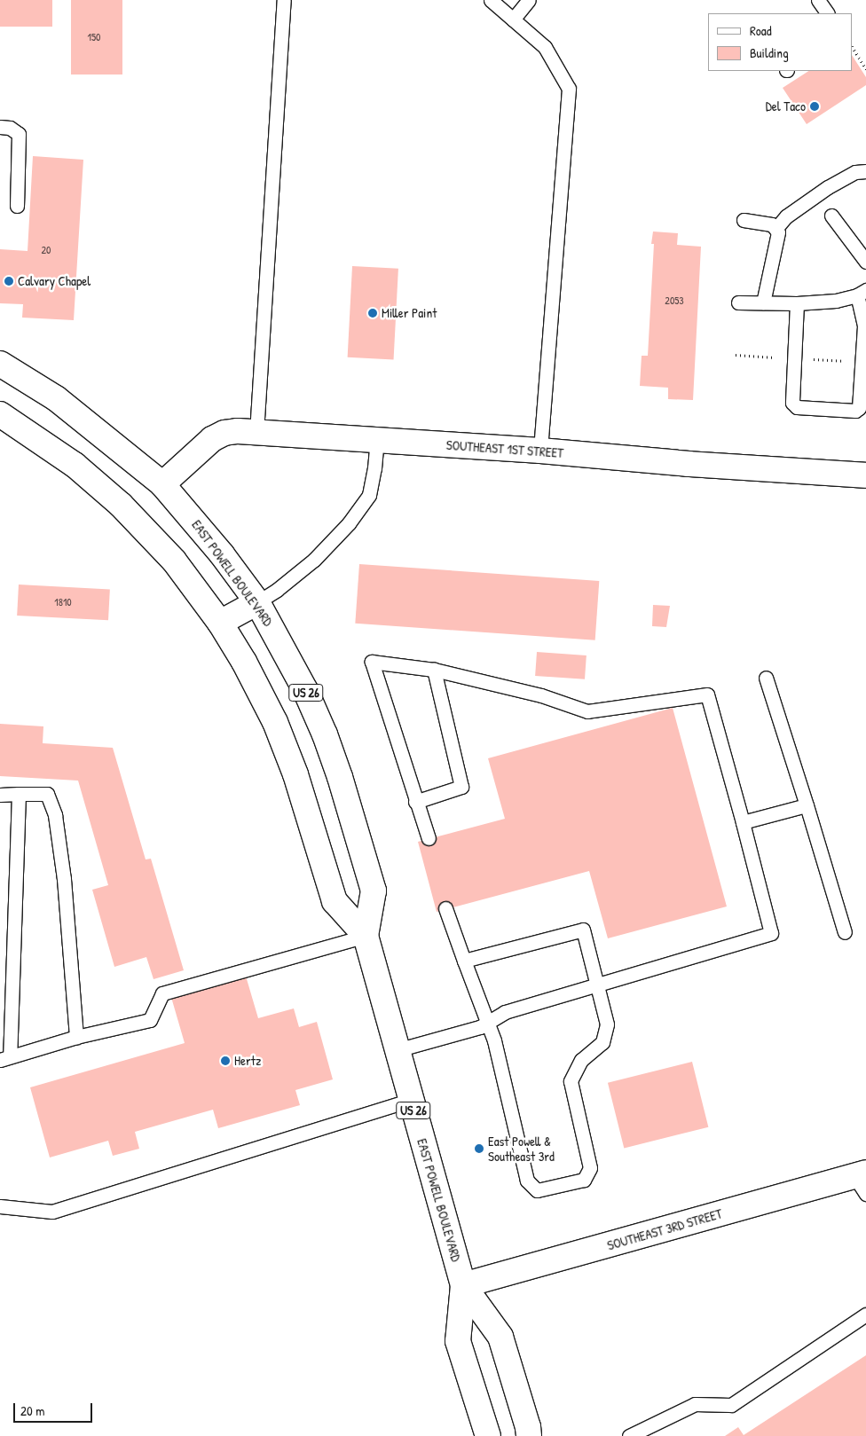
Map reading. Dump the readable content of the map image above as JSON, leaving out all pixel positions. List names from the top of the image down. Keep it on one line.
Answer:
{"streets":{"main road":["SOUTHEAST 1ST STREET","EAST POWELL BOULEVARD","US 26","SOUTHEAST 3RD STREET"]},"crossings":[["SOUTHEAST 1ST STREET","EAST POWELL BOULEVARD"],["EAST POWELL BOULEVARD","SOUTHEAST 3RD STREET"]],"places":["Del Taco","Calvary Chapel","Miller Paint","Hertz","East Powell & Southeast 3rd"],"house_numbers":["150","20","2053","1810"],"legend":["Road","Building"],"scale_bar":"20 m"}
